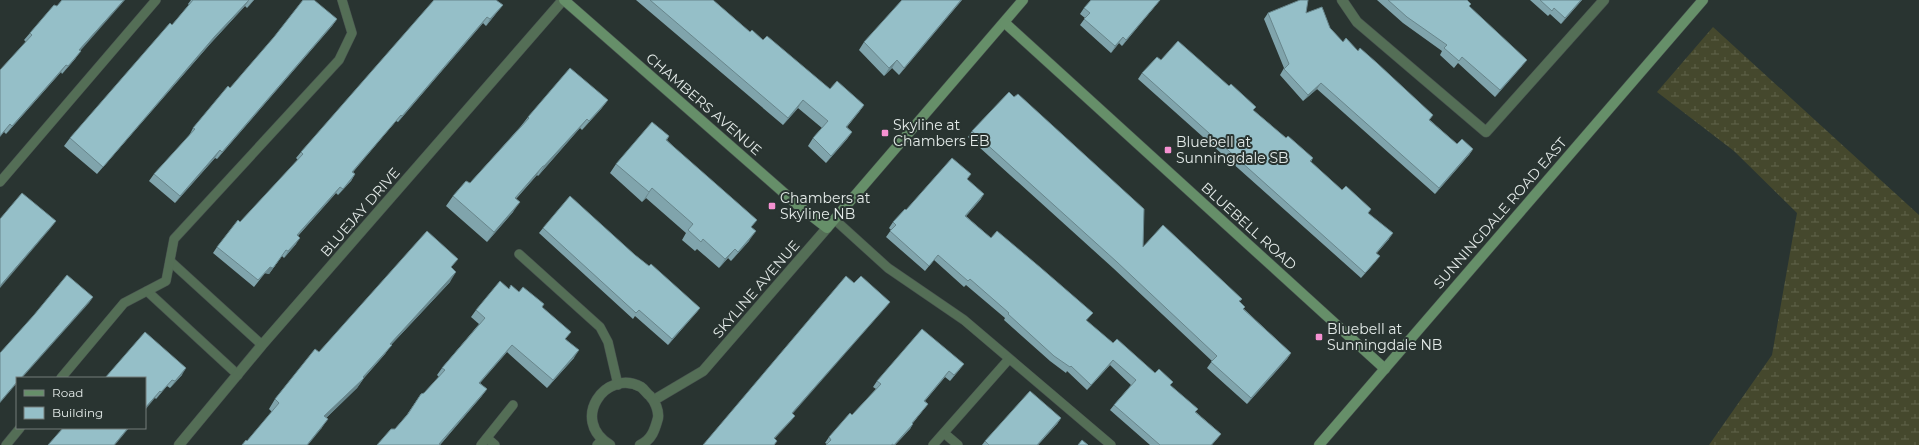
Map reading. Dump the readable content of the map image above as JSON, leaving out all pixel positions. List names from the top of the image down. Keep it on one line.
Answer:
{"streets":{"street":["CHAMBERS AVENUE","BLUEJAY DRIVE","SUNNINGDALE ROAD EAST","BLUEBELL ROAD","SKYLINE AVENUE"]},"crossings":[["CHAMBERS AVENUE","BLUEJAY DRIVE"],["CHAMBERS AVENUE","SKYLINE AVENUE"],["SUNNINGDALE ROAD EAST","BLUEBELL ROAD"],["BLUEBELL ROAD","SKYLINE AVENUE"]],"places":{"transit":["Skyline at Chambers EB","Bluebell at Sunningdale SB","Chambers at Skyline NB","Bluebell at Sunningdale NB"]},"legend":["Road","Building"]}
